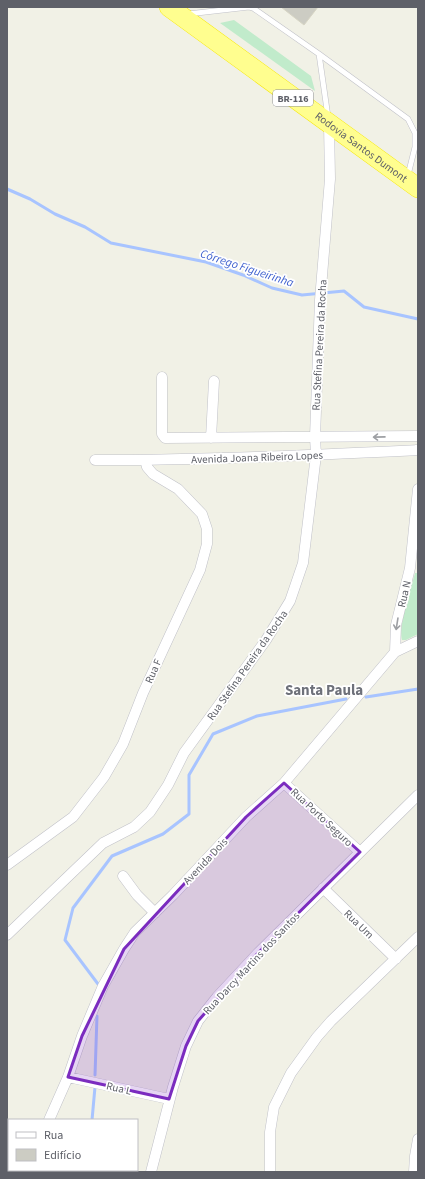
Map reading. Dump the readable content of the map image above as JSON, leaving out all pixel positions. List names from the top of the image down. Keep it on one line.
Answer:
{"streets":{"highway":["BR-116","Rodovia Santos Dumont"],"street":["Rua Stefina Pereira da Rocha","Avenida Joana Ribeiro Lopes","Rua N","Rua F","Rua Porto Seguro","Avenida Dois","Rua Um","Rua Darcy Martins dos Santos","Rua L"]},"crossings":[["Rodovia Santos Dumont","Rua Stefina Pereira da Rocha"],["Rua Stefina Pereira da Rocha","Avenida Joana Ribeiro Lopes"],["Avenida Joana Ribeiro Lopes","Rua F"],["Rua N","Avenida Dois"],["Rua Porto Seguro","Avenida Dois"],["Rua Porto Seguro","Rua Darcy Martins dos Santos"],["Avenida Dois","Rua L"],["Rua Um","Rua Darcy Martins dos Santos"],["Rua Darcy Martins dos Santos","Rua L"]],"one_way":["Rua N"],"districts":["Santa Paula"],"water":["Córrego Figueirinha"],"legend":["Rua","Edifício"]}
